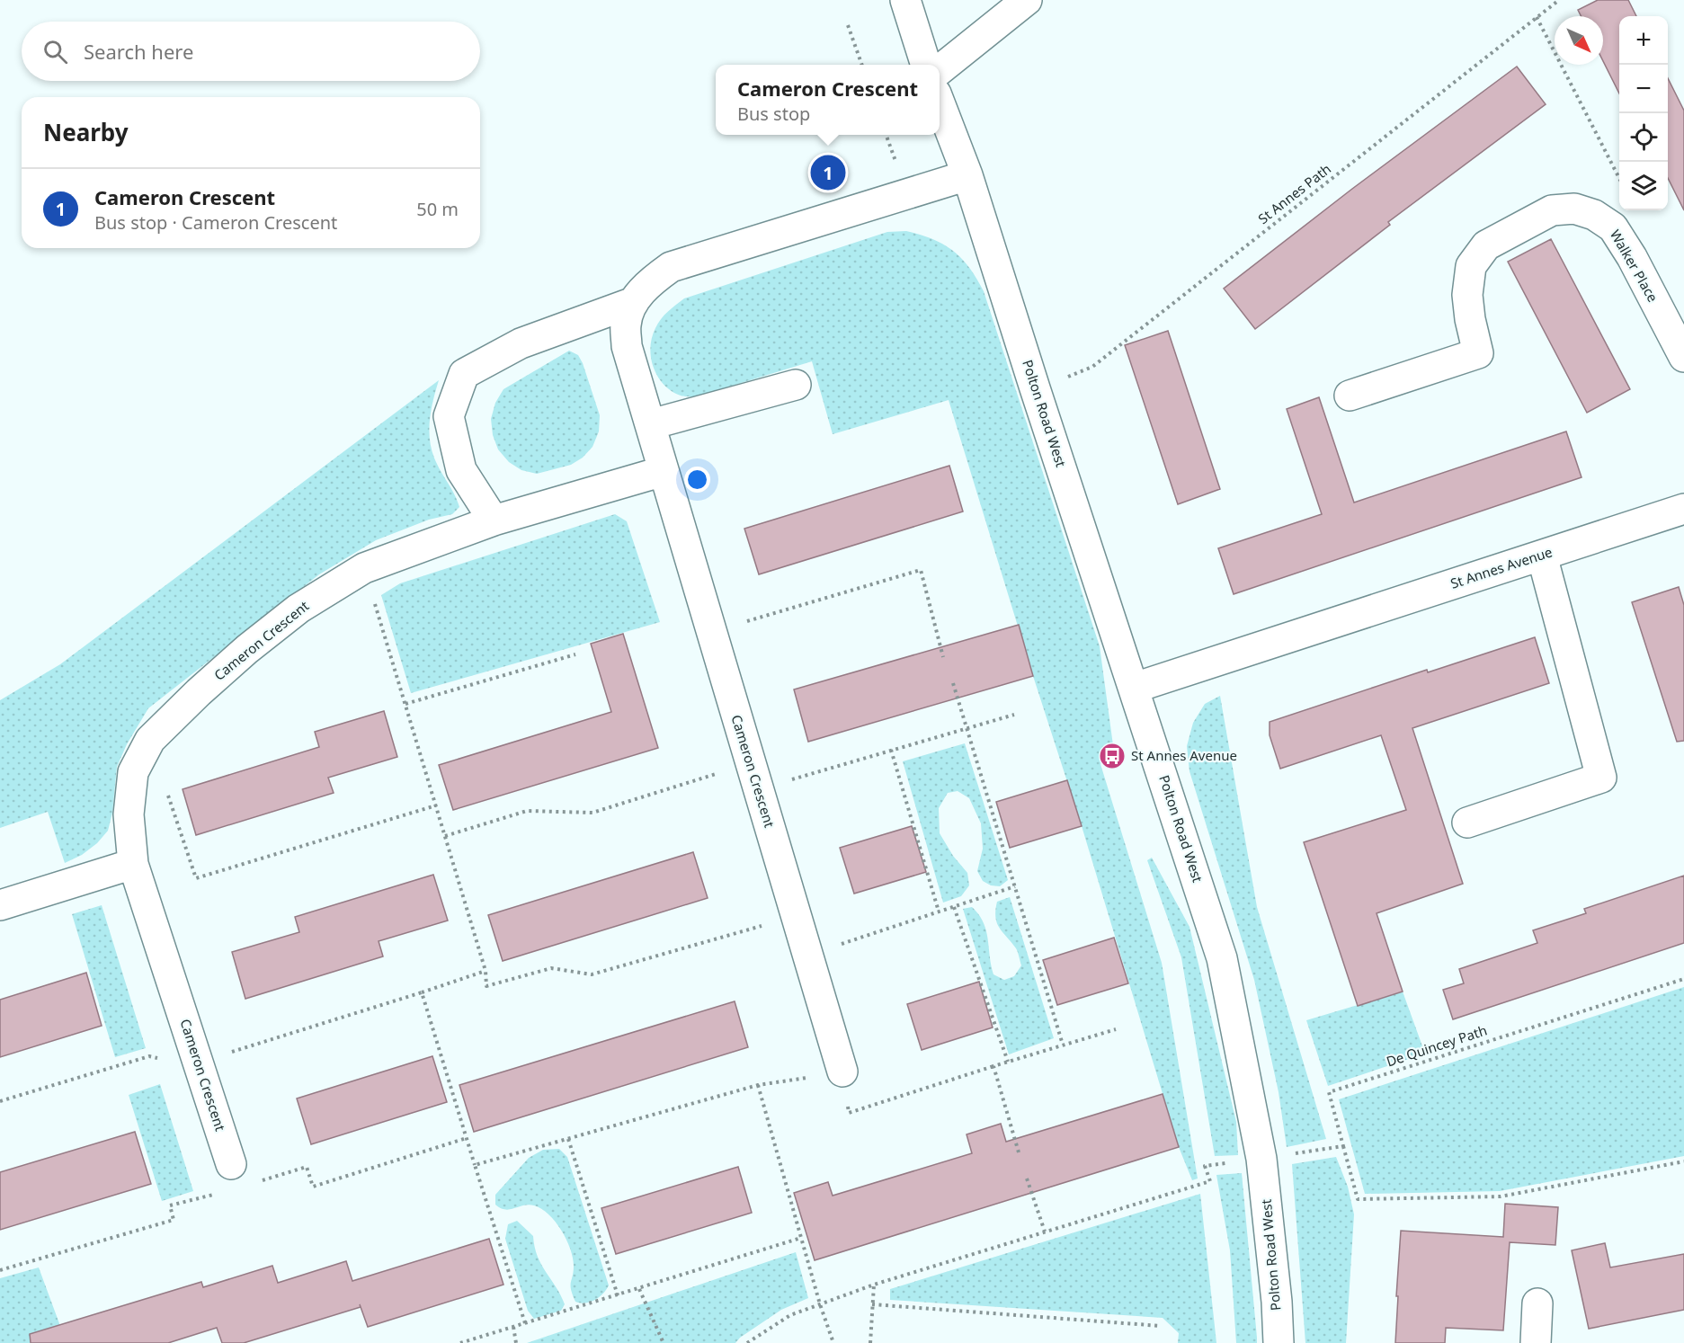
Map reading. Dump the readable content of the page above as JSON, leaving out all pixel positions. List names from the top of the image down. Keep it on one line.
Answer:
{"streets":{"street":["Walker Place","Polton Road West","St Annes Avenue","Cameron Crescent"],"path":["St Annes Path","De Quincey Path"]},"crossings":[["St Annes Path","Polton Road West"],["Polton Road West","St Annes Avenue"],["Polton Road West","Cameron Crescent"]],"places":{"bus stop":["St Annes Avenue"]},"north":"bottom right","page":{"map_buttons":["+","−"],"search":"Search here","popup":["Cameron Crescent","Bus stop"],"heading":"Nearby","pins":"1","list":[{"mark":"1","name":"Cameron Crescent","note":"Bus stop · Cameron Crescent","value":"50 m"}]}}
